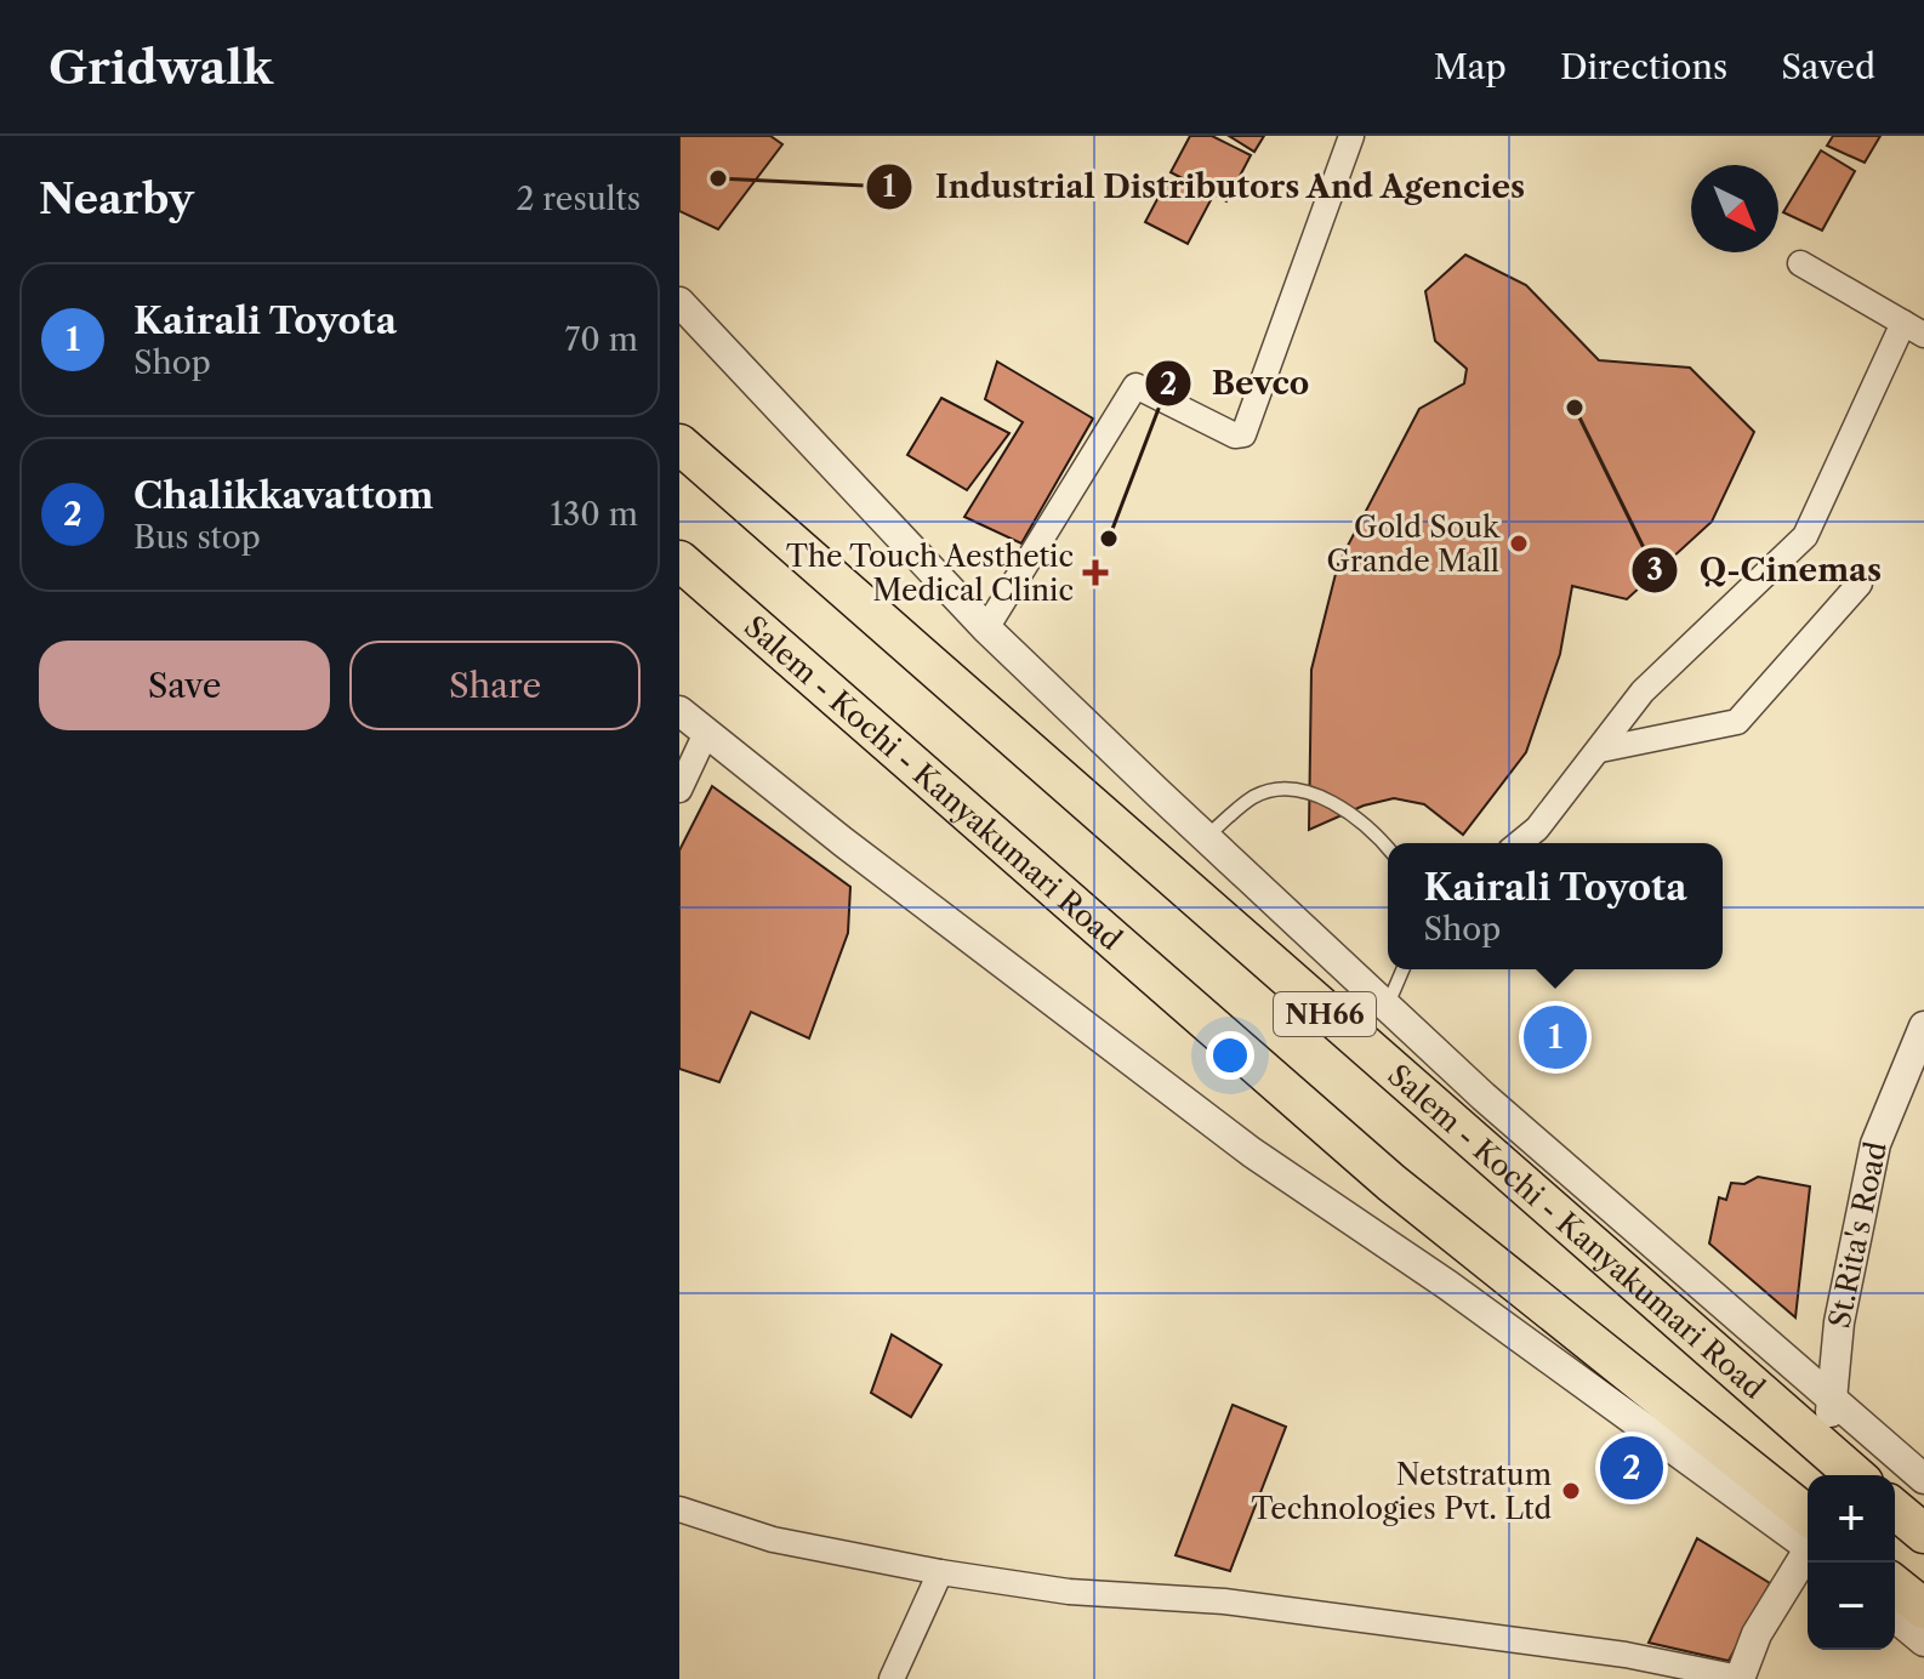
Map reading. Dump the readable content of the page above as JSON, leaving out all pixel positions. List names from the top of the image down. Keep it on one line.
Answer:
{"streets":{"highway":["Salem - Kochi - Kanyakumari Road","NH66"],"street":["St.Rita's Road"]},"crossings":[["Salem - Kochi - Kanyakumari Road","St.Rita's Road"]],"places":{"other":["Industrial Distributors And Agencies","Q-Cinemas","Bevco","Gold Souk Grande Mall","Netstratum Technologies Pvt. Ltd"],"health":["The Touch Aesthetic Medical Clinic"]},"north":"bottom right","page":{"header":"Gridwalk","nav":["Map","Directions","Saved"],"heading":["Nearby","2 results"],"list":[{"mark":"1","name":"Kairali Toyota","note":"Shop","value":"70 m"},{"mark":"2","name":"Chalikkavattom","note":"Bus stop","value":"130 m"}],"buttons":["Save","Share"],"popup":["Kairali Toyota","Shop"],"pins":["1","2"],"map_buttons":["+","−"]}}
